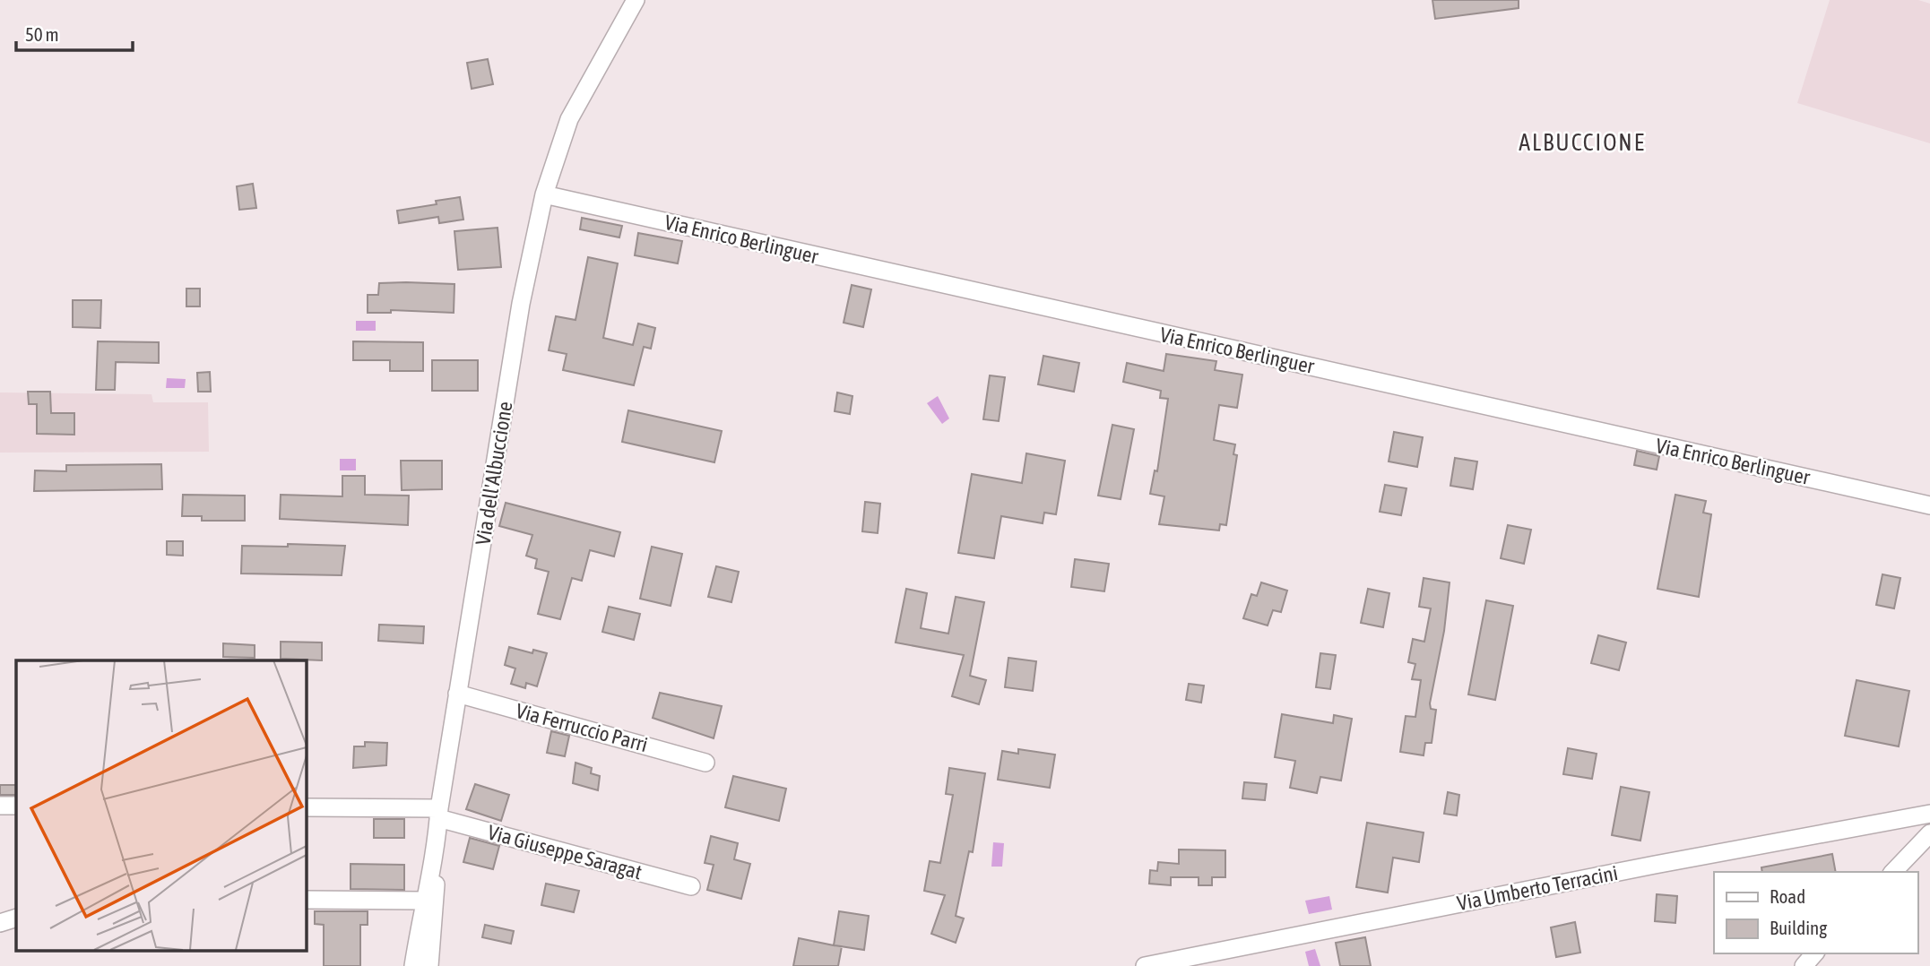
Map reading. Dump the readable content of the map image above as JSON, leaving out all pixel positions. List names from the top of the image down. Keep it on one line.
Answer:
{"streets":{"street":["Via Enrico Berlinguer","Via dell'Albuccione","Via Ferruccio Parri","Via Giuseppe Saragat","Via Umberto Terracini"]},"crossings":[["Via Enrico Berlinguer","Via dell'Albuccione"],["Via dell'Albuccione","Via Ferruccio Parri"],["Via dell'Albuccione","Via Giuseppe Saragat"]],"districts":["ALBUCCIONE"],"legend":["Road","Building"],"scale_bar":"50 m"}
